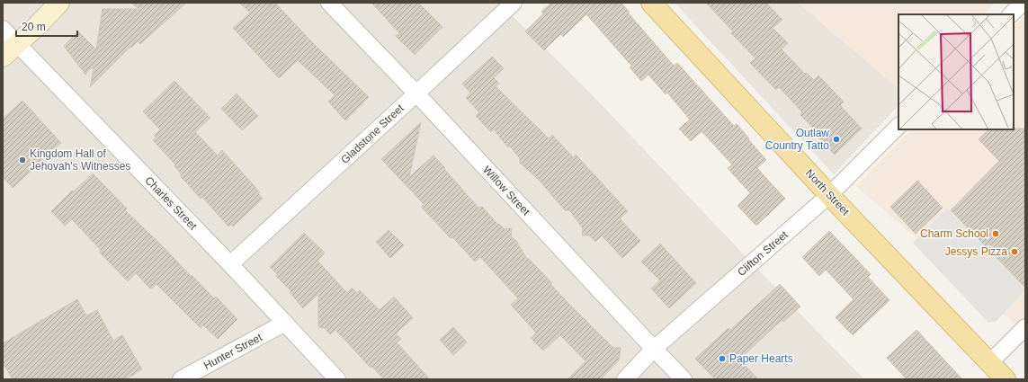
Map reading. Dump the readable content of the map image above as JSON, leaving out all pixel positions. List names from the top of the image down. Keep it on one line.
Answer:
{"streets":{"main road":["North Street"],"street":["Gladstone Street","Willow Street","Charles Street","Clifton Street","Hunter Street"]},"crossings":[["Gladstone Street","Willow Street"],["Gladstone Street","Charles Street"],["Willow Street","Clifton Street"],["North Street","Clifton Street"],["Charles Street","Hunter Street"]],"places":["Outlaw Country Tatto","Kingdom Hall of Jehovah's Witnesses","Charm School","Jessys Pizza","Paper Hearts"],"scale_bar":"20 m"}
